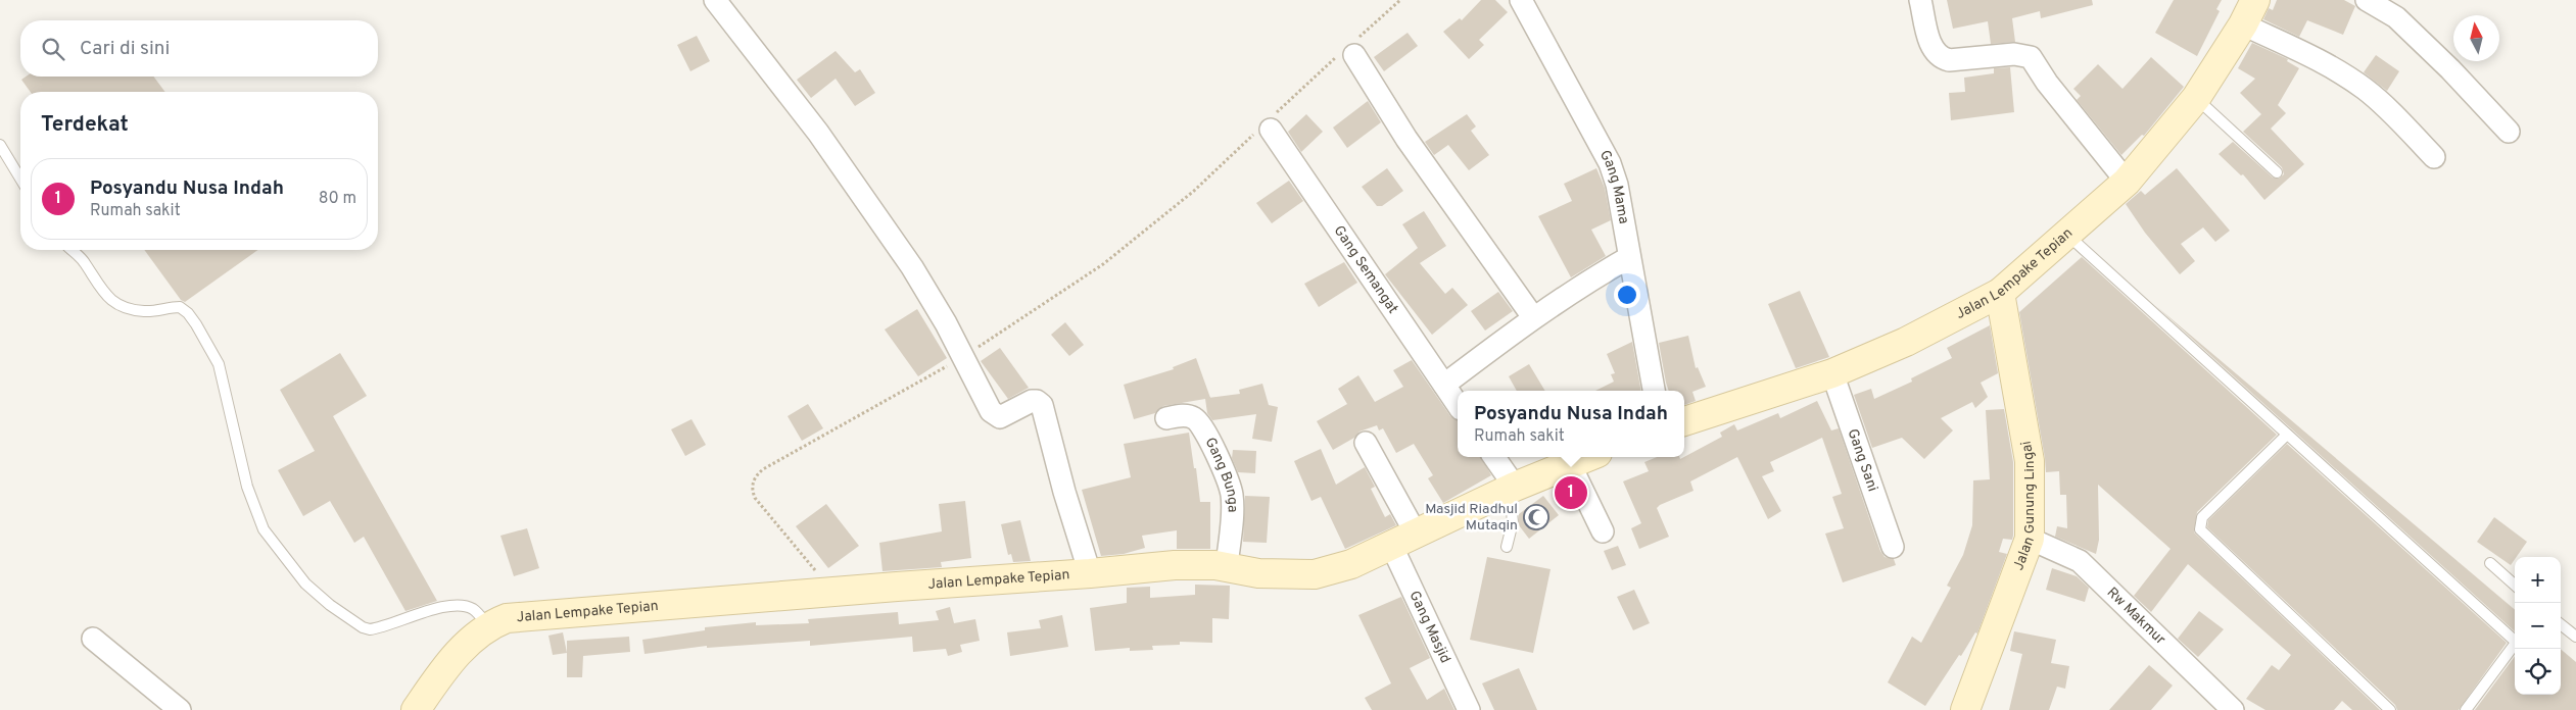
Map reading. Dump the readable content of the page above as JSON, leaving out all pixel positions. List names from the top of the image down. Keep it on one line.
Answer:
{"streets":{"street":["Gang Mama","Gang Semangat","Jalan Lempake Tepian","Gang Sani","Gang Bunga","Jalan Gunung Lingai","Rw Makmur","Gang Masjid"]},"crossings":[["Jalan Lempake Tepian","Gang Sani"],["Jalan Lempake Tepian","Gang Bunga"],["Jalan Lempake Tepian","Jalan Gunung Lingai"],["Jalan Lempake Tepian","Gang Masjid"],["Jalan Gunung Lingai","Rw Makmur"]],"places":{"mosque":["Masjid Riadhul Mutaqin"]},"north":"top","page":{"search":"Cari di sini","heading":"Terdekat","list":[{"mark":"1","name":"Posyandu Nusa Indah","note":"Rumah sakit","value":"80 m"}],"popup":["Posyandu Nusa Indah","Rumah sakit"],"pins":"1","map_buttons":["+","−"]}}
